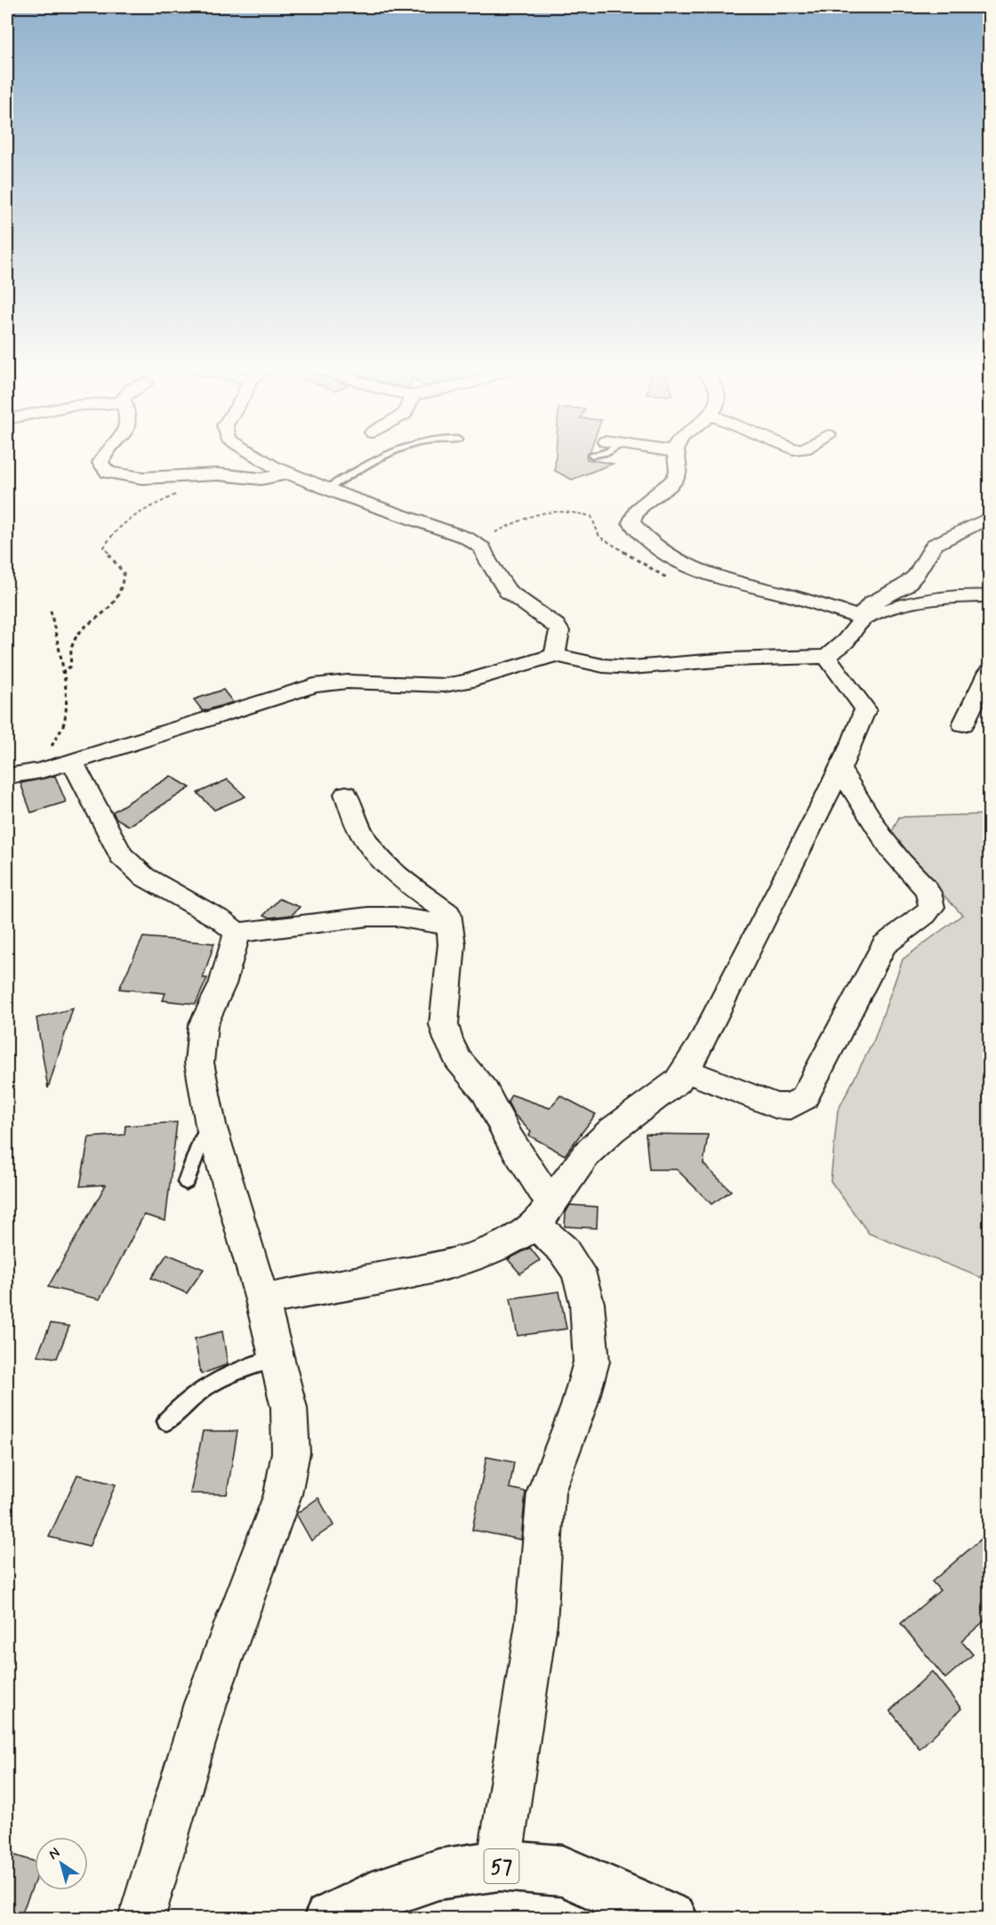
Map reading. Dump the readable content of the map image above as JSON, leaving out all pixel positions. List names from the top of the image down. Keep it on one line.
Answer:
{"streets":{"main road":["57"]},"north":"top left"}
